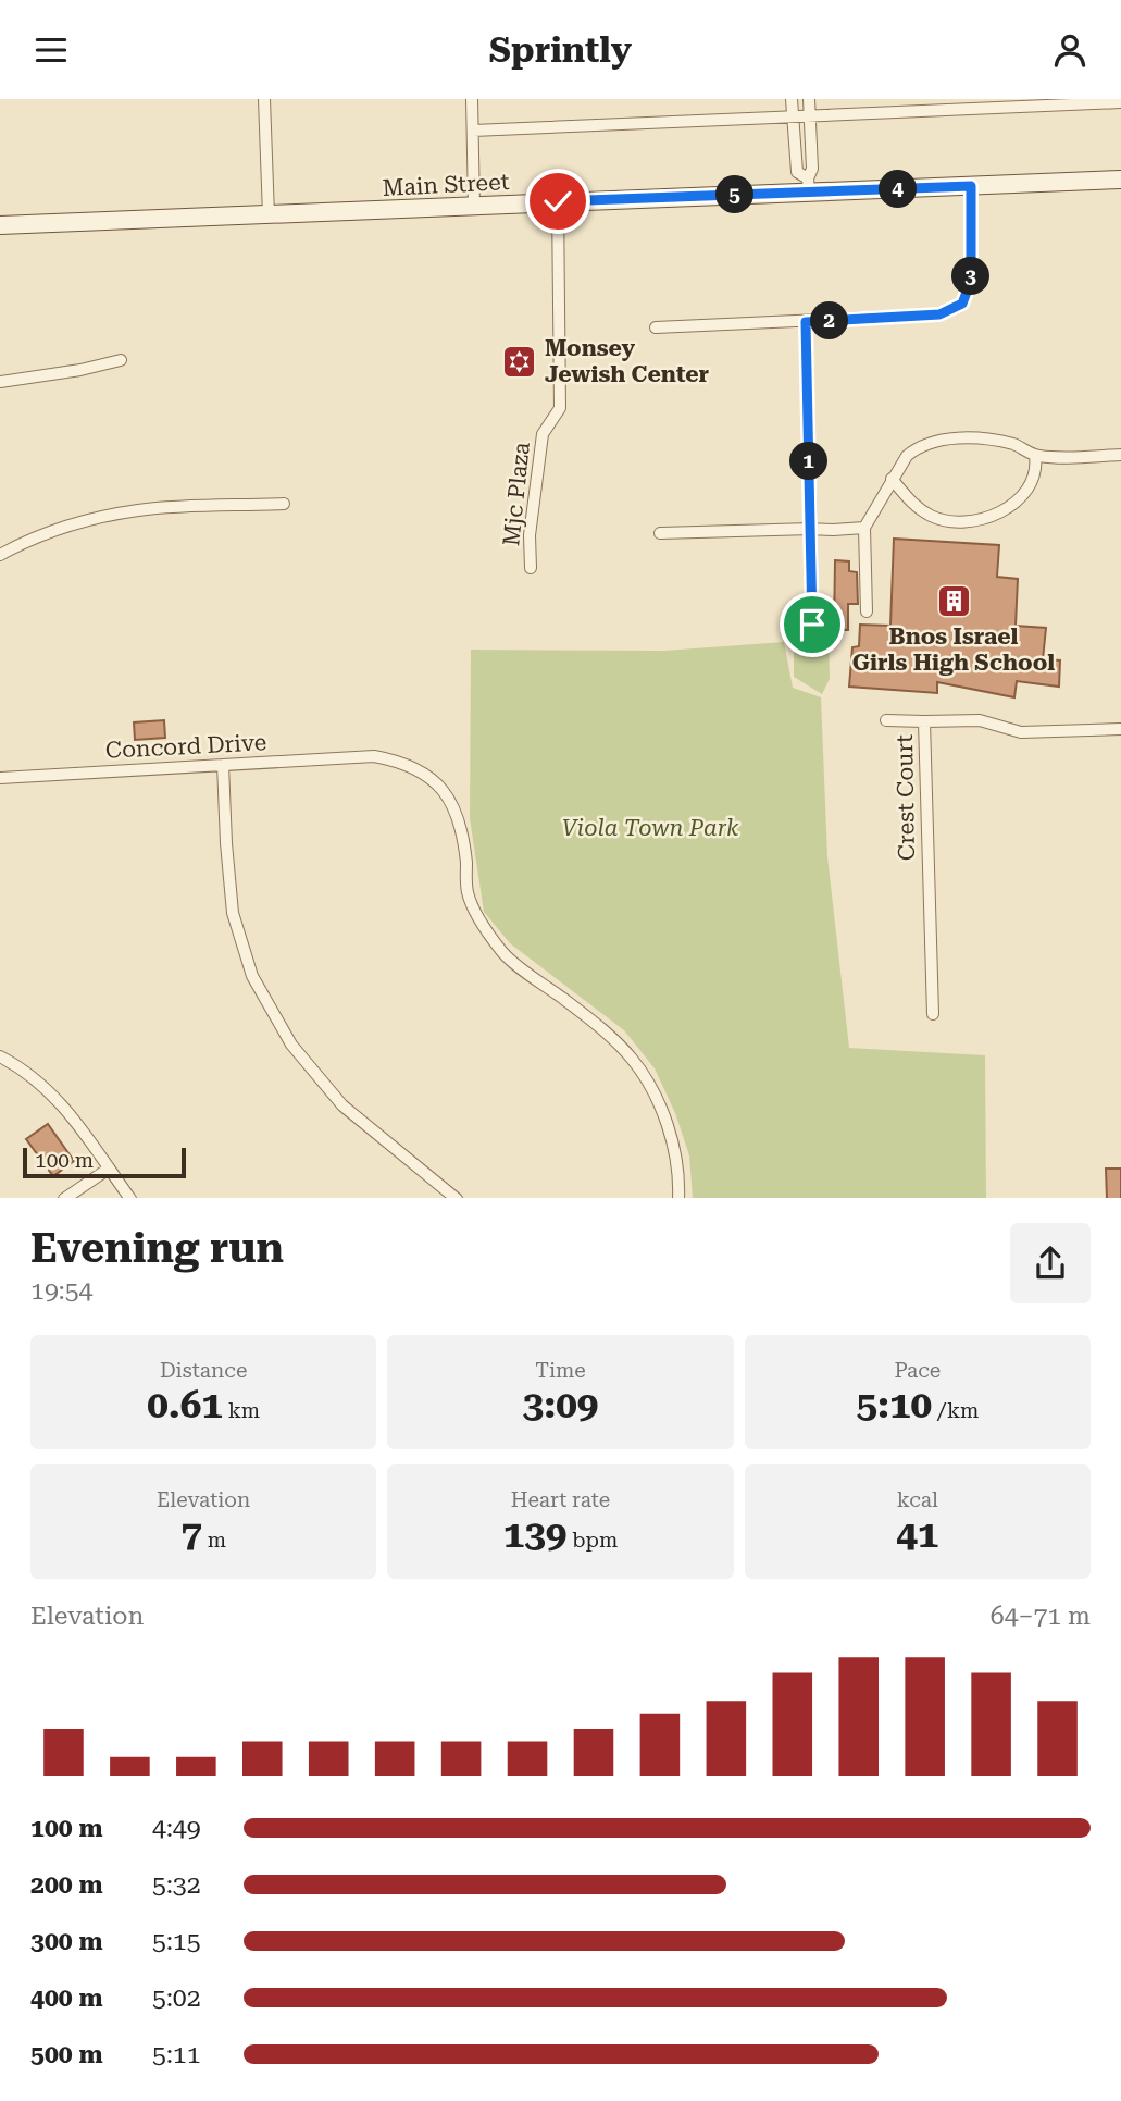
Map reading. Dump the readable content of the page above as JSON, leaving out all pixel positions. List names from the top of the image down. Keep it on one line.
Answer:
{"streets":{"main road":["Main Street"],"street":["Mjc Plaza","Concord Drive","Crest Court"]},"crossings":[["Main Street","Mjc Plaza"]],"parks":["Viola Town Park"],"places":{"synagogue":["Monsey Jewish Center"],"building":["Bnos Israel Girls High School"]},"scale_bar":"100 m","page":{"header":"Sprintly","pins":["4","5","3","2","1"],"scale":"100 m","heading":["Evening run","19:54"],"stats":[["Distance","0.61 km"],["Time","3:09"],["Pace","5:10 /km"],["Elevation","7 m"],["Heart rate","139 bpm"],["kcal","41"]],"chart":["Elevation","64–71 m"],"list":[{"name":"100 m","note":"4:49"},{"name":"200 m","note":"5:32"},{"name":"300 m","note":"5:15"},{"name":"400 m","note":"5:02"},{"name":"500 m","note":"5:11"}]}}
